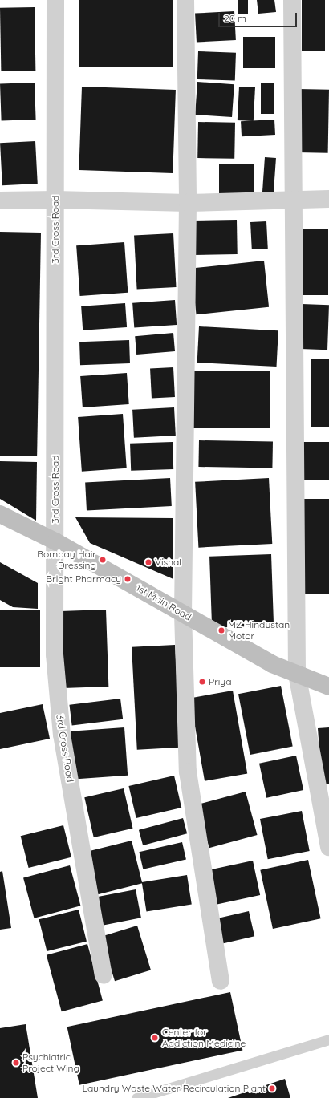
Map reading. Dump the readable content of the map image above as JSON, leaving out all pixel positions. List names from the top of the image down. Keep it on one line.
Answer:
{"streets":{"street":["3rd Cross Road","1st Main Road"]},"crossings":[["3rd Cross Road","1st Main Road"]],"places":["Bombay Hair Dressing","Vishal","Bright Pharmacy","MZ Hindustan Motor","Priya","Center for Addiction Medicine","Psychiatric Project Wing","Laundry Waste Water Recirculation Plant"],"scale_bar":"20 m"}
